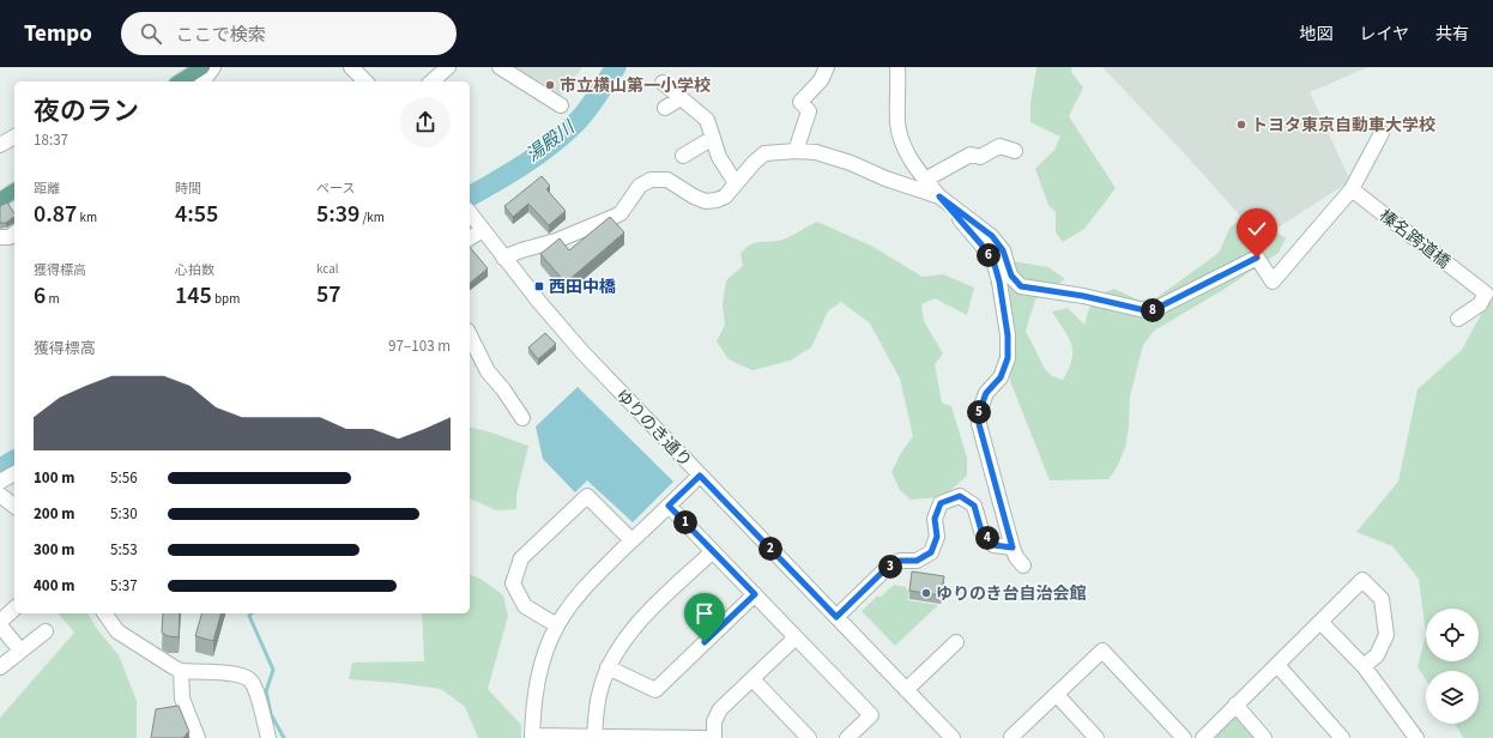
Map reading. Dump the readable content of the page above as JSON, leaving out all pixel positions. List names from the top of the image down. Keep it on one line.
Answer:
{"streets":{"street":["榛名跨道橋","ゆりのき通り"]},"water":["湯殿川"],"places":{"other":["市立横山第一小学校","トヨタ東京自動車大学校","ゆりのき台自治会館"],"transit":["西田中橋"]},"page":{"header":"Tempo","search":"ここで検索","nav":["地図","レイヤ","共有"],"heading":["夜のラン","18:37"],"stats":[["距離","0.87 km"],["時間","4:55"],["ペース","5:39 /km"],["獲得標高","6 m"],["心拍数","145 bpm"],["kcal","57"]],"pins":["6","8","5","1","4","2","3"],"chart":["獲得標高","97–103 m"],"list":[{"name":"100 m","note":"5:56"},{"name":"200 m","note":"5:30"},{"name":"300 m","note":"5:53"},{"name":"400 m","note":"5:37"}]}}
